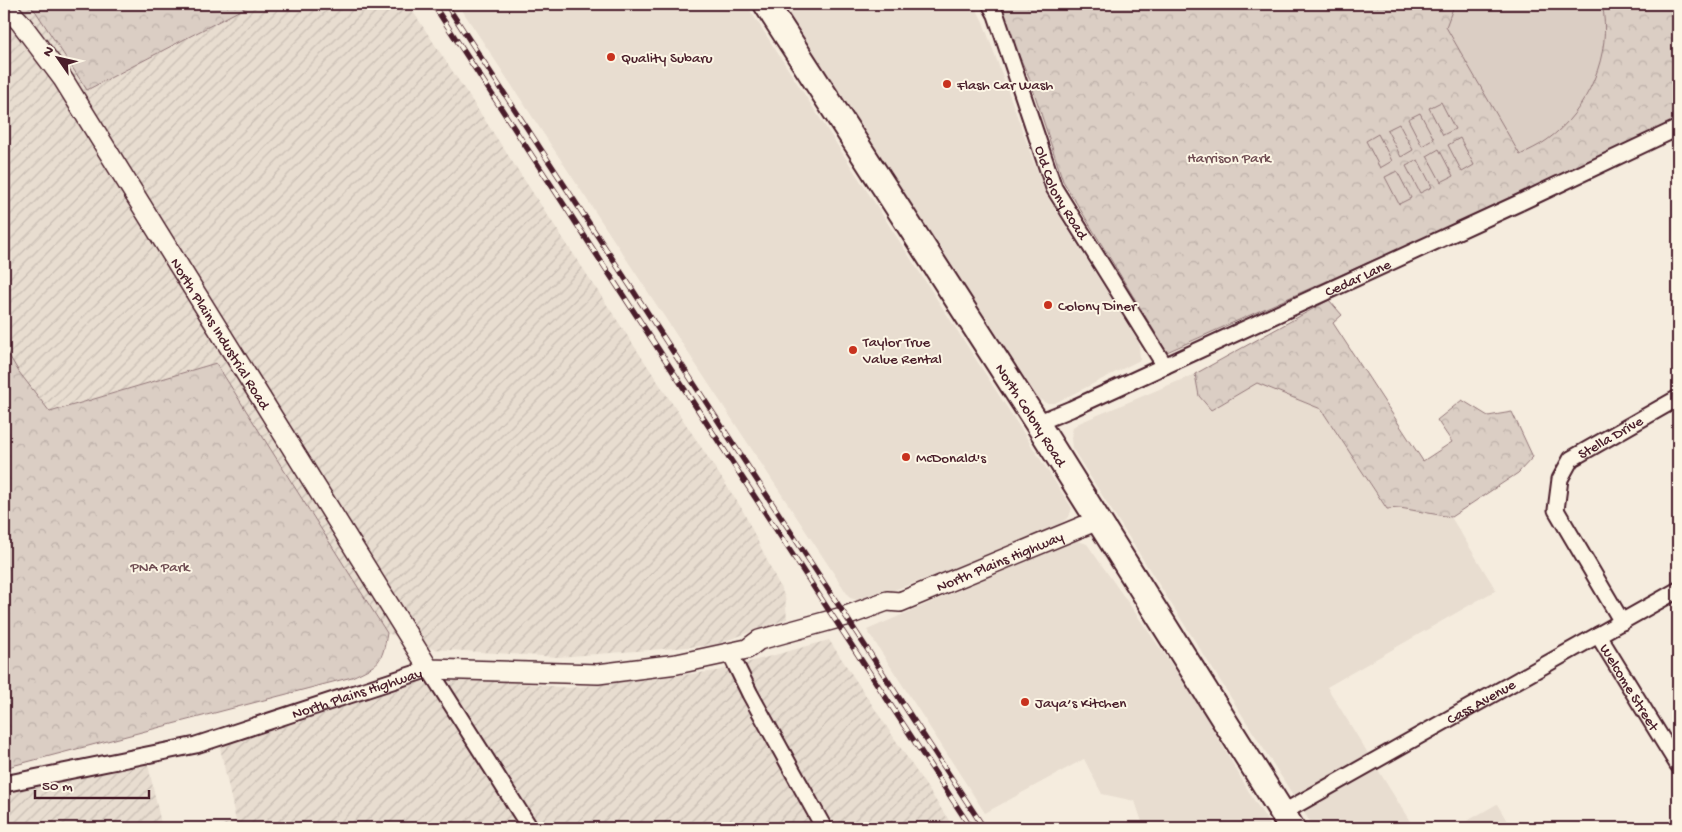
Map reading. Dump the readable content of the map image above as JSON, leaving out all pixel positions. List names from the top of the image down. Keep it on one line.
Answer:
{"streets":{"main road":["North Colony Road"],"street":["Old Colony Road","Cedar Lane","North Plains Industrial Road","Stella Drive","North Plains Highway","Welcome Street","Cass Avenue"]},"crossings":[["Old Colony Road","Cedar Lane"],["Cedar Lane","North Colony Road"],["North Plains Industrial Road","North Plains Highway"],["North Colony Road","North Plains Highway"],["North Colony Road","Cass Avenue"],["Stella Drive","Cass Avenue"],["Welcome Street","Cass Avenue"]],"parks":["Harrison Park","PNA Park"],"places":["Quality Subaru","Flash Car Wash","Colony Diner","Taylor True Value Rental","McDonald's","Jaya’s Kitchen"],"scale_bar":"50 m","north":"top left"}
